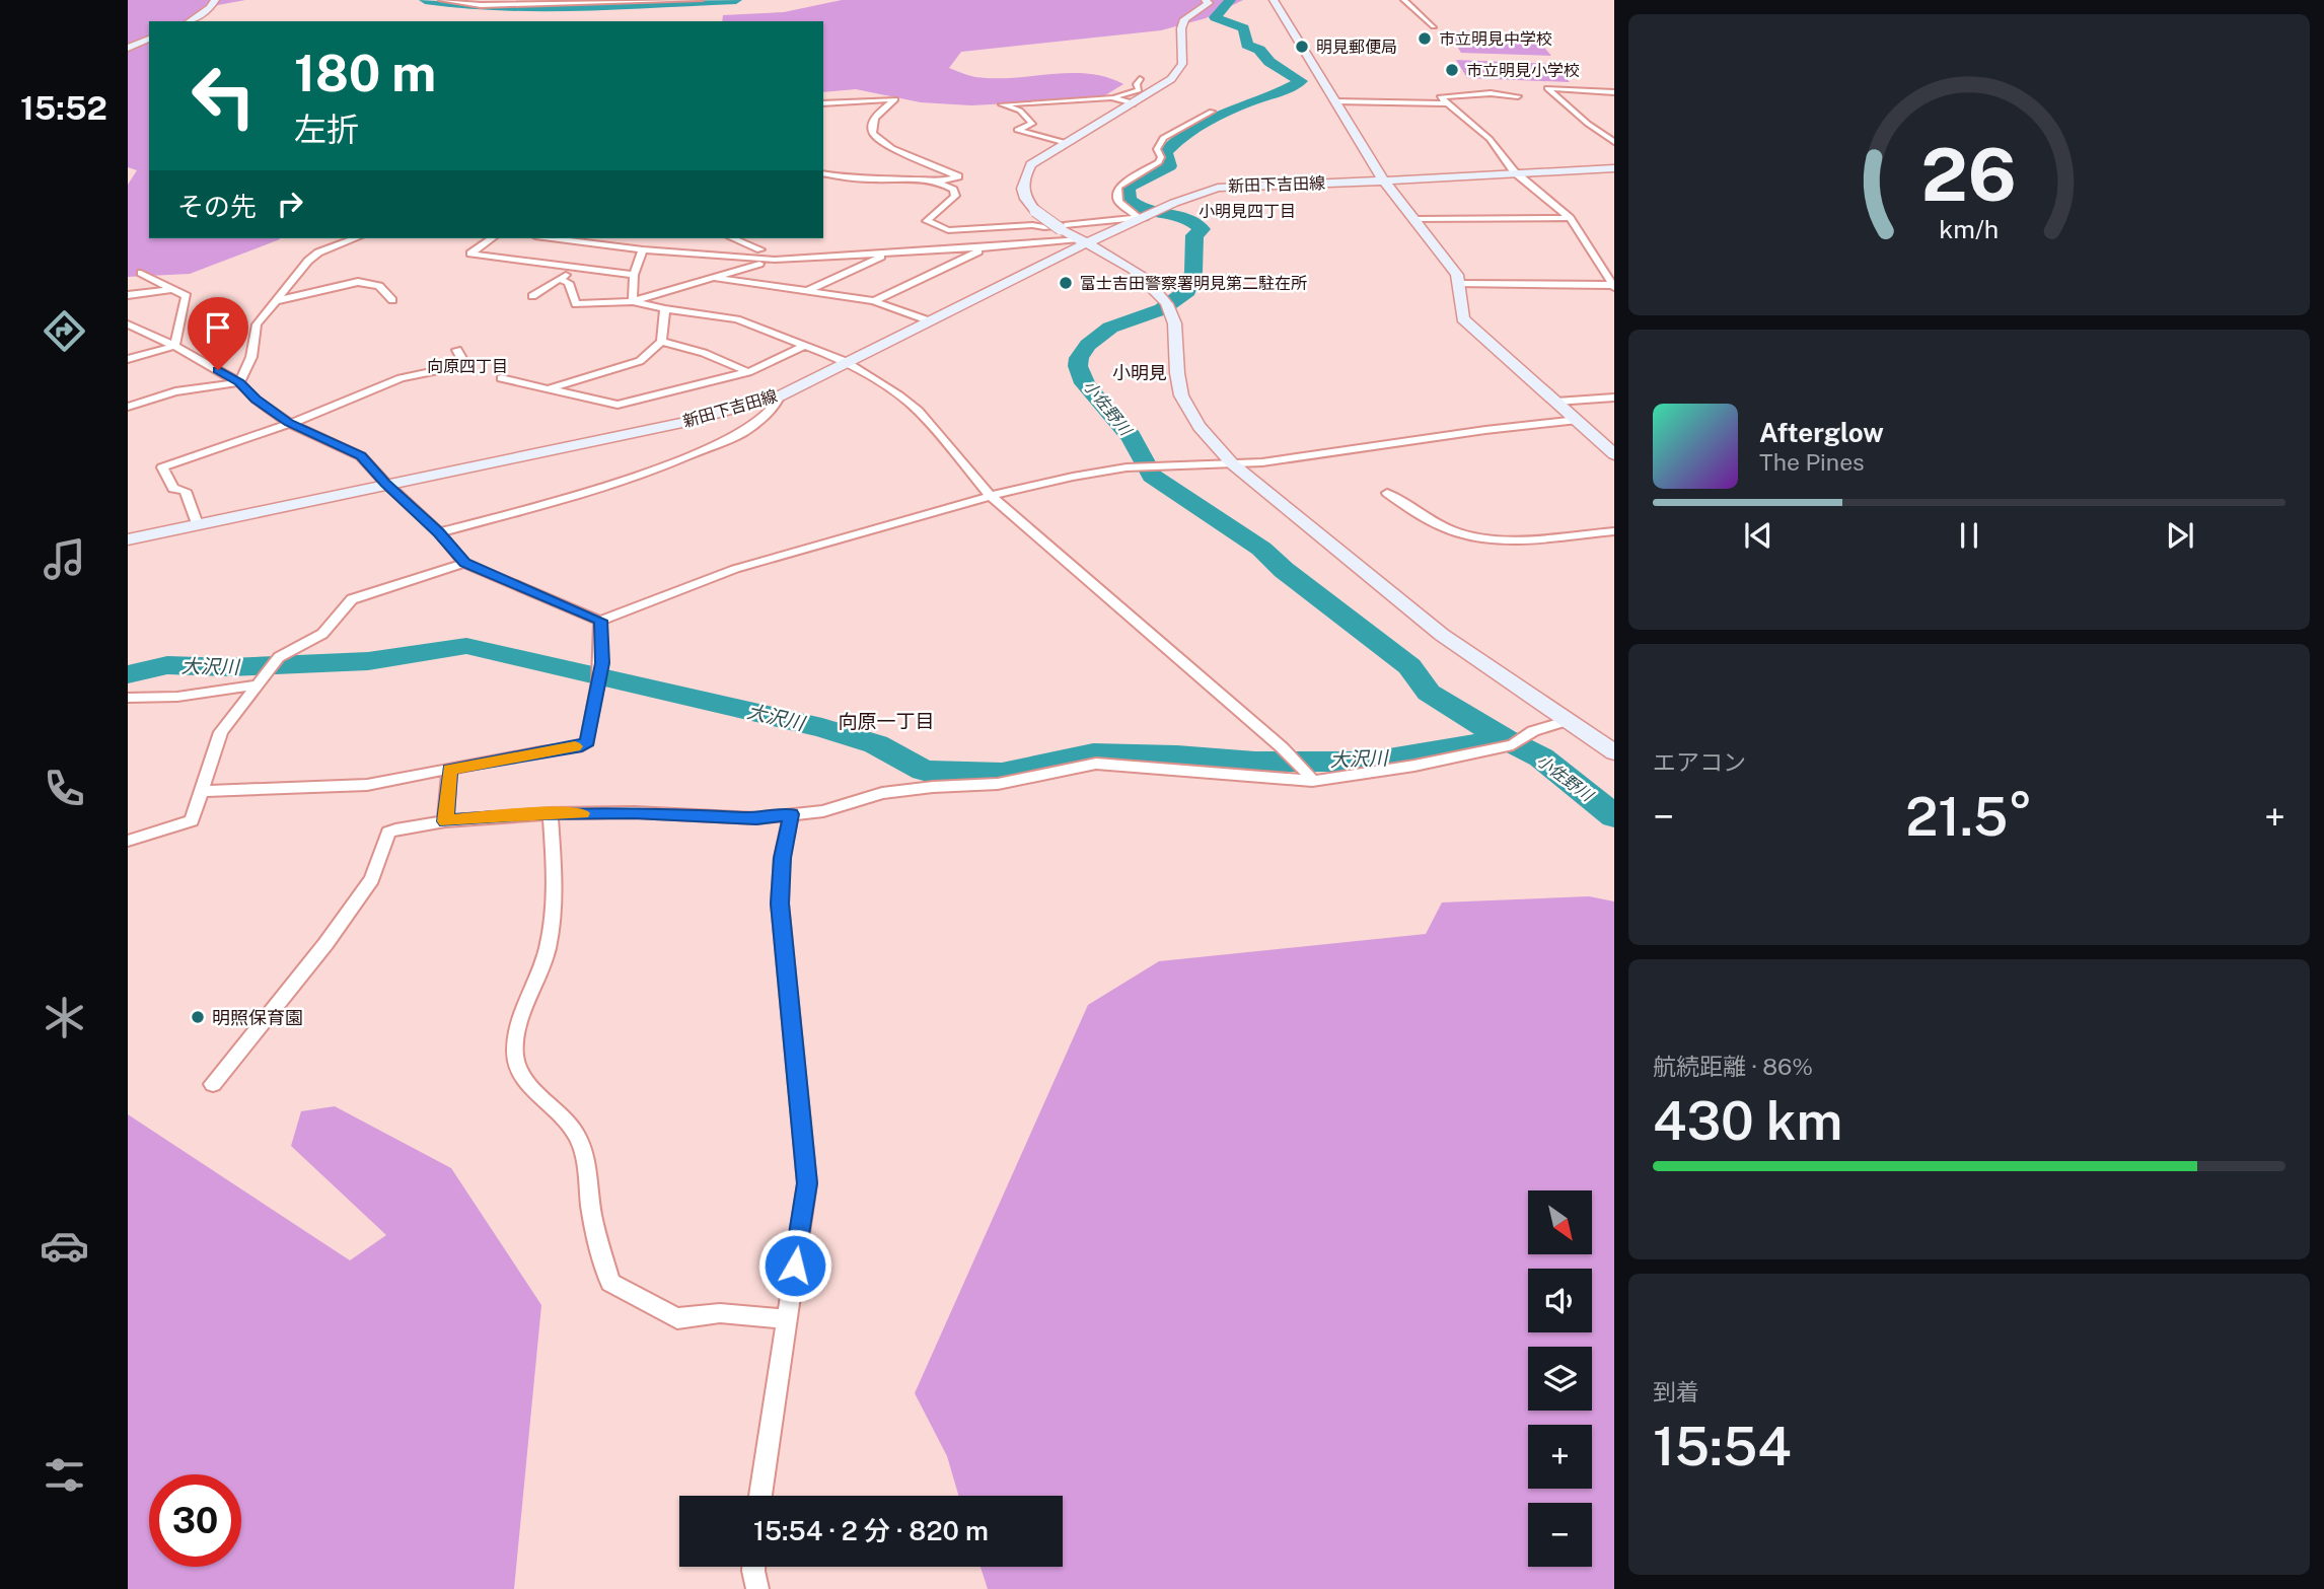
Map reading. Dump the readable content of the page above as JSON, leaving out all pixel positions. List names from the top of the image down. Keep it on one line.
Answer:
{"streets":{"main road":["新田下吉田線"]},"districts":["小明見四丁目","向原四丁目","小明見","向原一丁目"],"water":["小佐野川","大沢川"],"places":["市立明見中学校","明見郵便局","市立明見小学校","富士吉田警察署明見第二駐在所","明照保育園"],"north":"bottom right","page":{"tabs":"15:52","turn":["180 m","左折"],"then":"その先","song":["Afterglow","The Pines"],"tile":["エアコン",["航続距離 · 86%","430 km"],["到着","15:54"]],"heat":["−","21.5°","+"],"map_buttons":["+","−"],"limit":"30","trip":"15:54 · 2 分 · 820 m","gauge":["26","km/h"]}}
